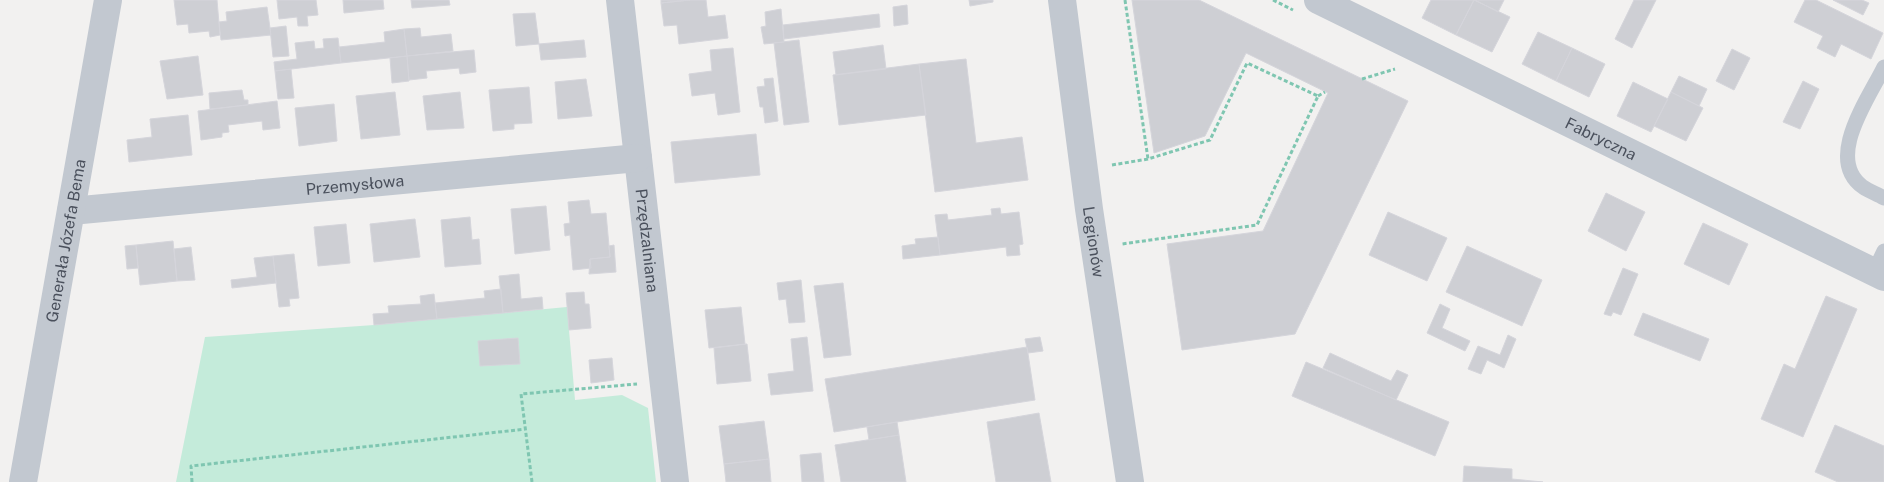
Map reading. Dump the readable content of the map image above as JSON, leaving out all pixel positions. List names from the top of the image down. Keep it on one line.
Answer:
{"streets":{"street":["Fabryczna","Przemysłowa","Generała Józefa Bema","Przędzalniana","Legionów"]},"crossings":[["Przemysłowa","Generała Józefa Bema"],["Przemysłowa","Przędzalniana"]]}
